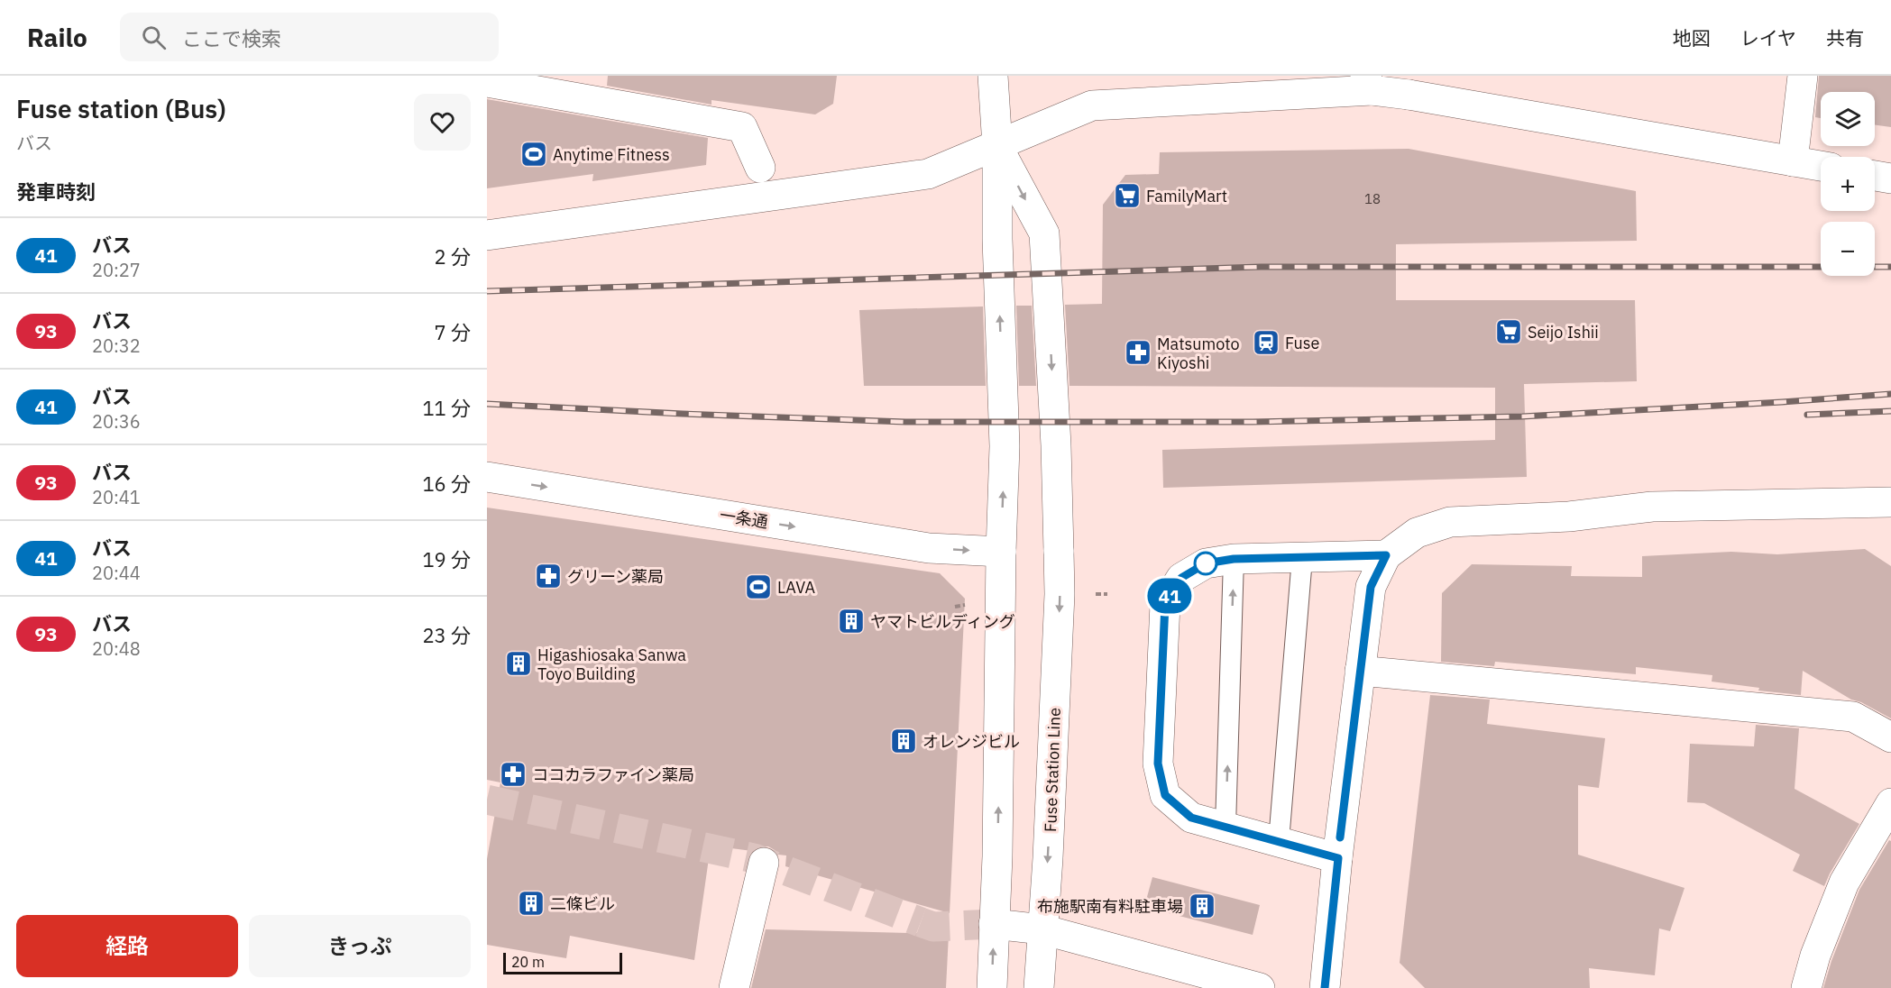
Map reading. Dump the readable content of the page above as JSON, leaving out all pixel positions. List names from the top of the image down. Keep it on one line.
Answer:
{"streets":{"street":["一条通","Fuse Station Line"]},"one_way":["一条通"],"places":{"sports":["Anytime Fitness","LAVA"],"supermarket":["FamilyMart","Seijo Ishii"],"station":["Fuse"],"pharmacy":["Matsumoto Kiyoshi","グリーン薬局","ココカラファイン薬局"],"building":["ヤマトビルディング","Higashiosaka Sanwa Toyo Building","オレンジビル","二條ビル","布施駅南有料駐車場"]},"lines":["bus line 41"],"house_numbers":["18"],"scale_bar":"20 m","page":{"header":"Railo","search":"ここで検索","nav":["地図","レイヤ","共有"],"heading":[["Fuse station (Bus)","バス"],"発車時刻"],"on_map":"41","map_buttons":["+","−"],"list":[{"mark":"41","name":"バス","note":"20:27","value":"2 分"},{"mark":"93","name":"バス","note":"20:32","value":"7 分"},{"mark":"41","name":"バス","note":"20:36","value":"11 分"},{"mark":"93","name":"バス","note":"20:41","value":"16 分"},{"mark":"41","name":"バス","note":"20:44","value":"19 分"},{"mark":"93","name":"バス","note":"20:48","value":"23 分"}],"buttons":["経路","きっぷ"],"scale":"20 m"}}
